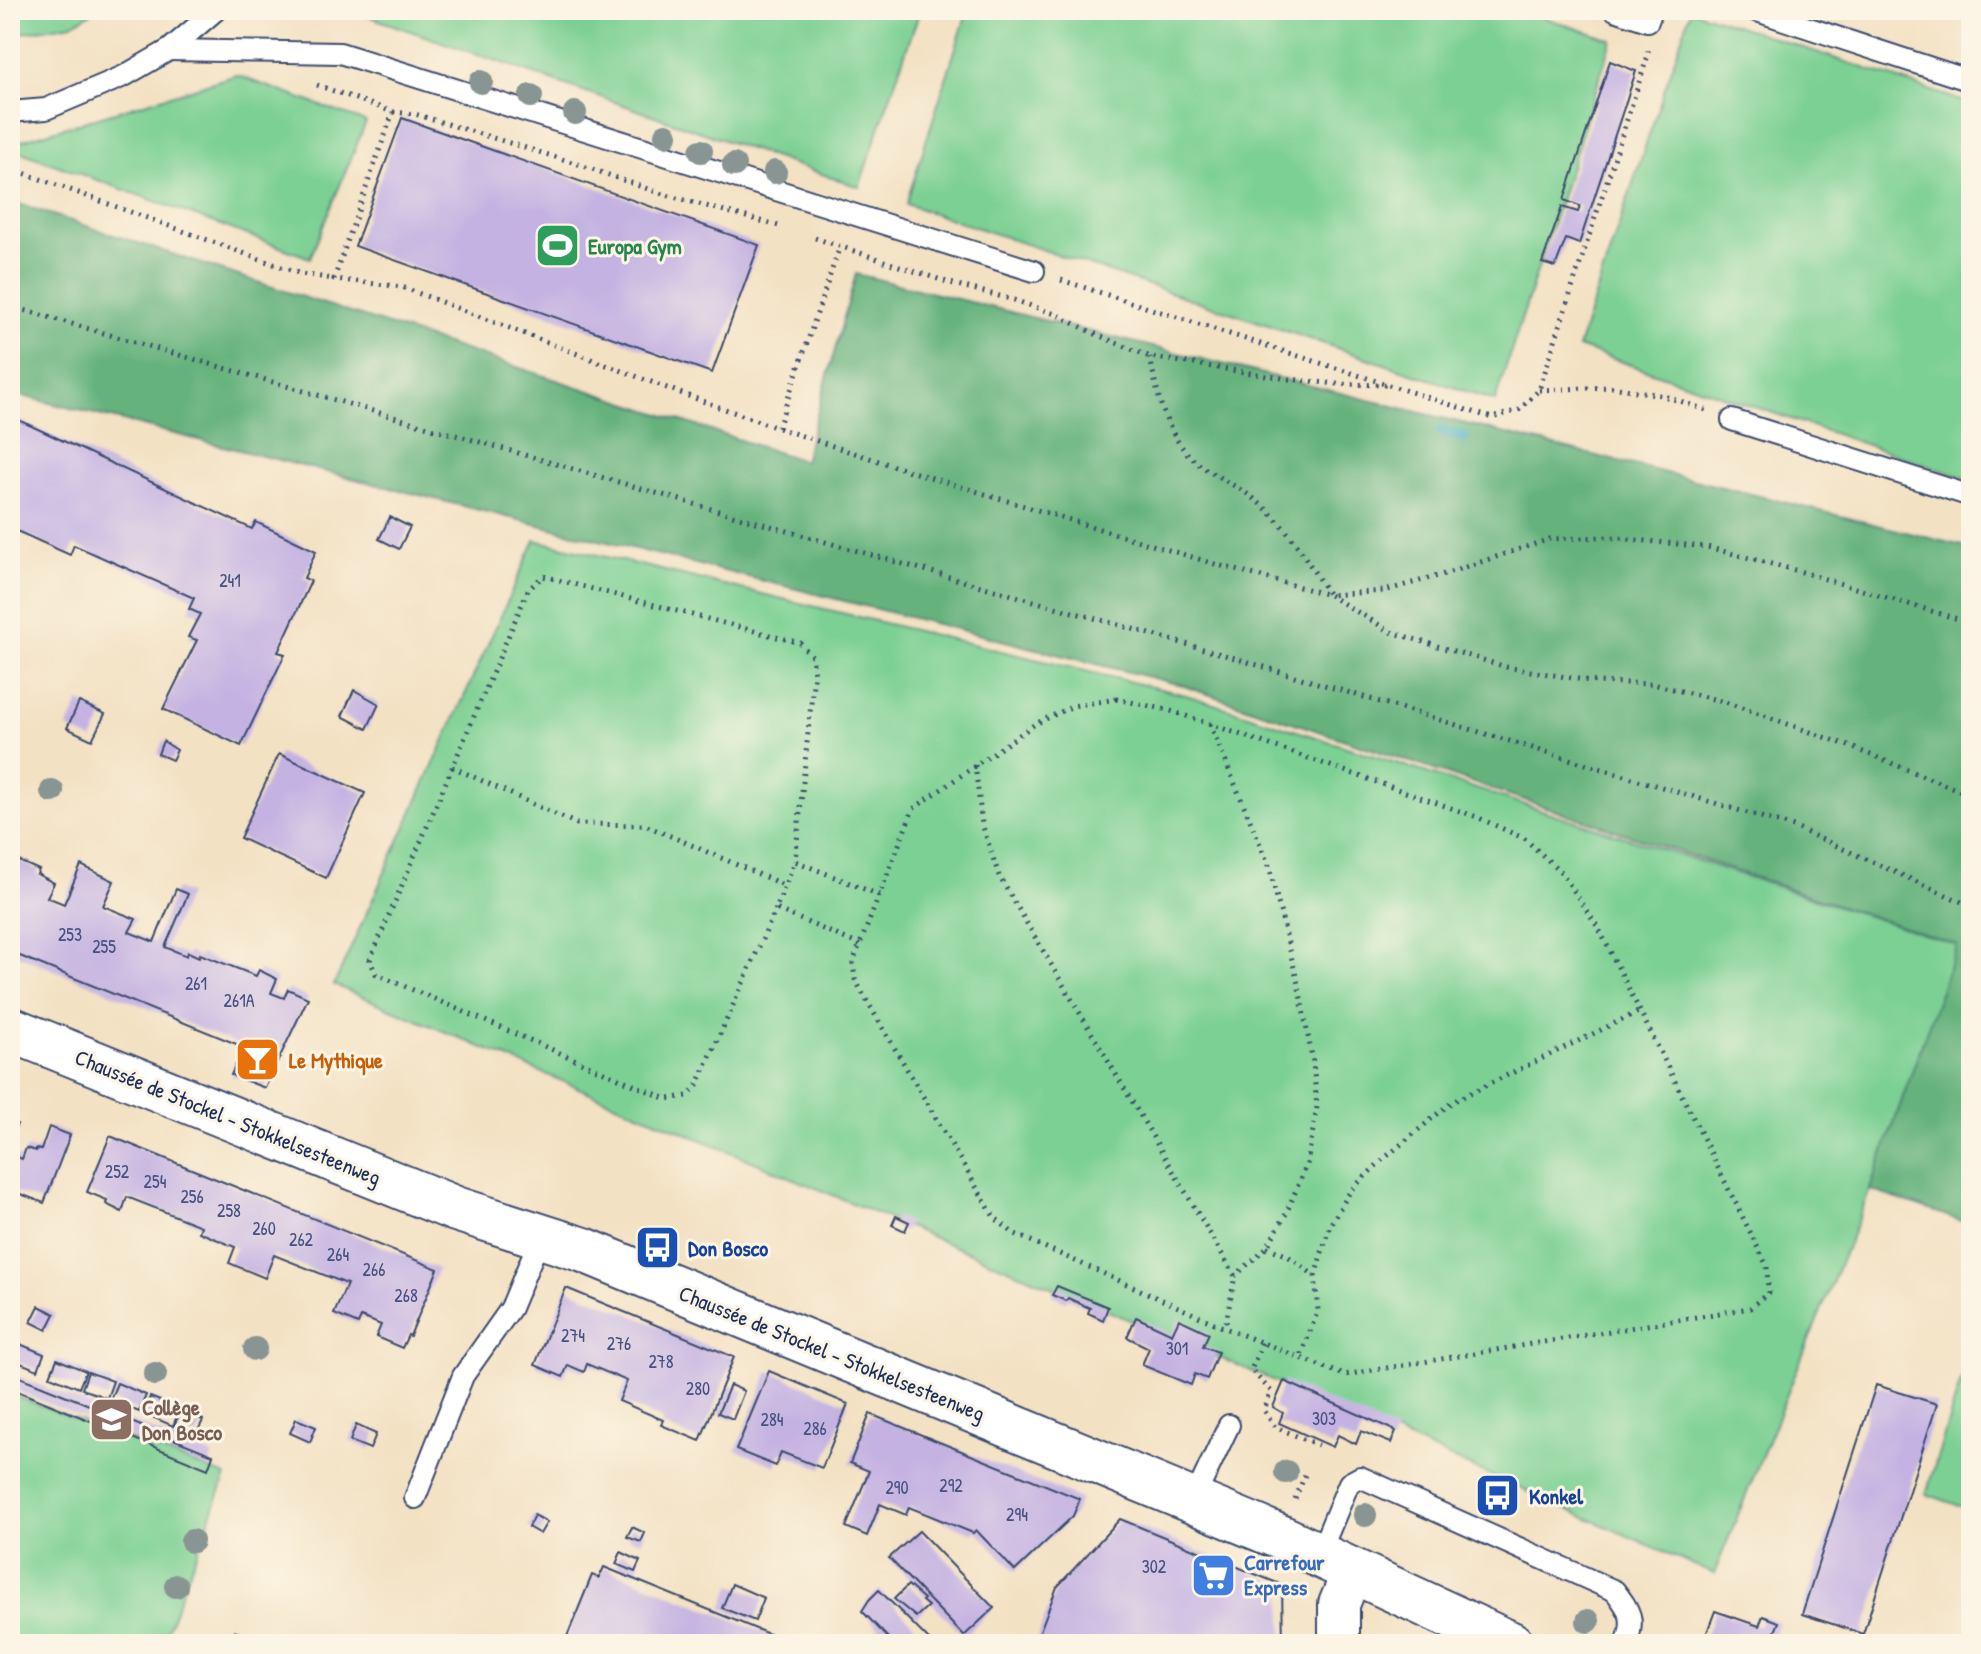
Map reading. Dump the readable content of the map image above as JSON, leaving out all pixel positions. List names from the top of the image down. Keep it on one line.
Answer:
{"streets":{"street":["Chaussée de Stockel - Stokkelsesteenweg"]},"places":{"sports":["Europa Gym"],"bar":["Le Mythique"],"bus stop":["Don Bosco","Konkel"],"school or university":["Collège Don Bosco"],"supermarket":["Carrefour Express"]},"house_numbers":["241","253","255","261","261A","252","254","256","258","260","262","264","266","268","274","276","301","278","280","303","284","286","292","290","294","302"]}
